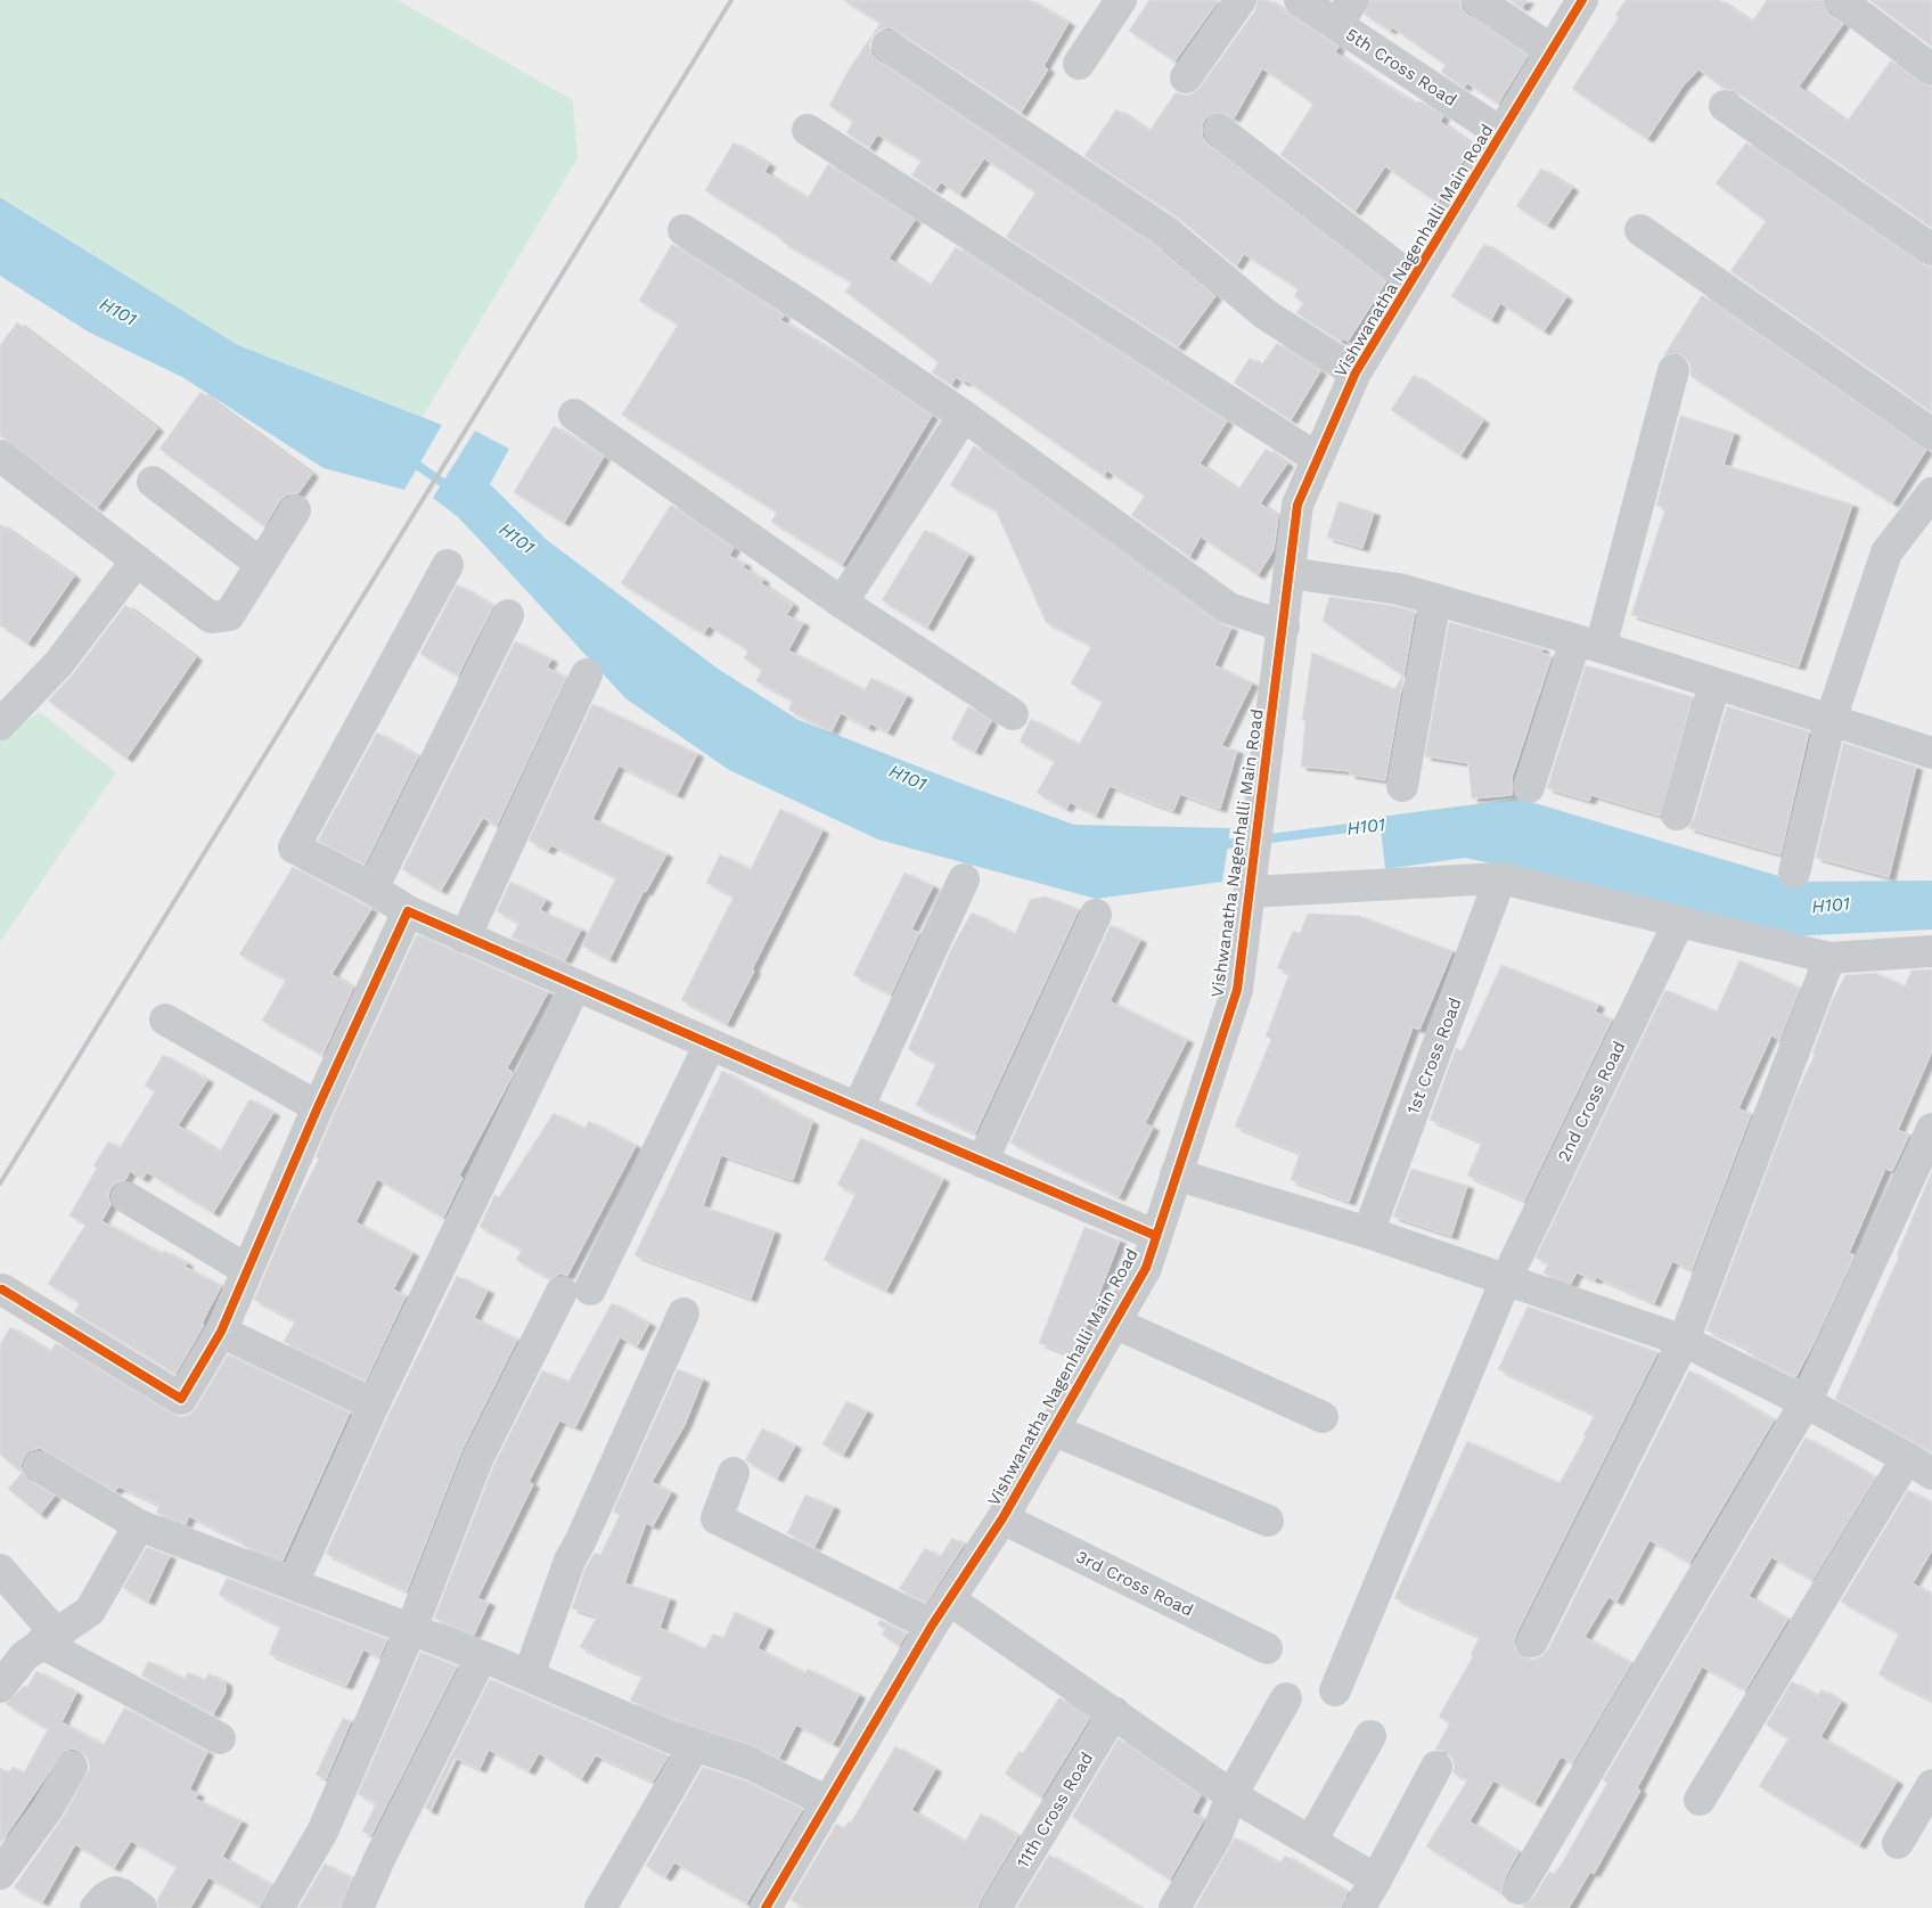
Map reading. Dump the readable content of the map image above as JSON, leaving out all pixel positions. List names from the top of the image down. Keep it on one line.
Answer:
{"streets":{"street":["5th Cross Road","Vishwanatha Nagenhalli Main Road","1st Cross Road","2nd Cross Road","3rd Cross Road","11th Cross Road"]},"crossings":[["5th Cross Road","Vishwanatha Nagenhalli Main Road"],["Vishwanatha Nagenhalli Main Road","3rd Cross Road"]],"water":["H101"]}
